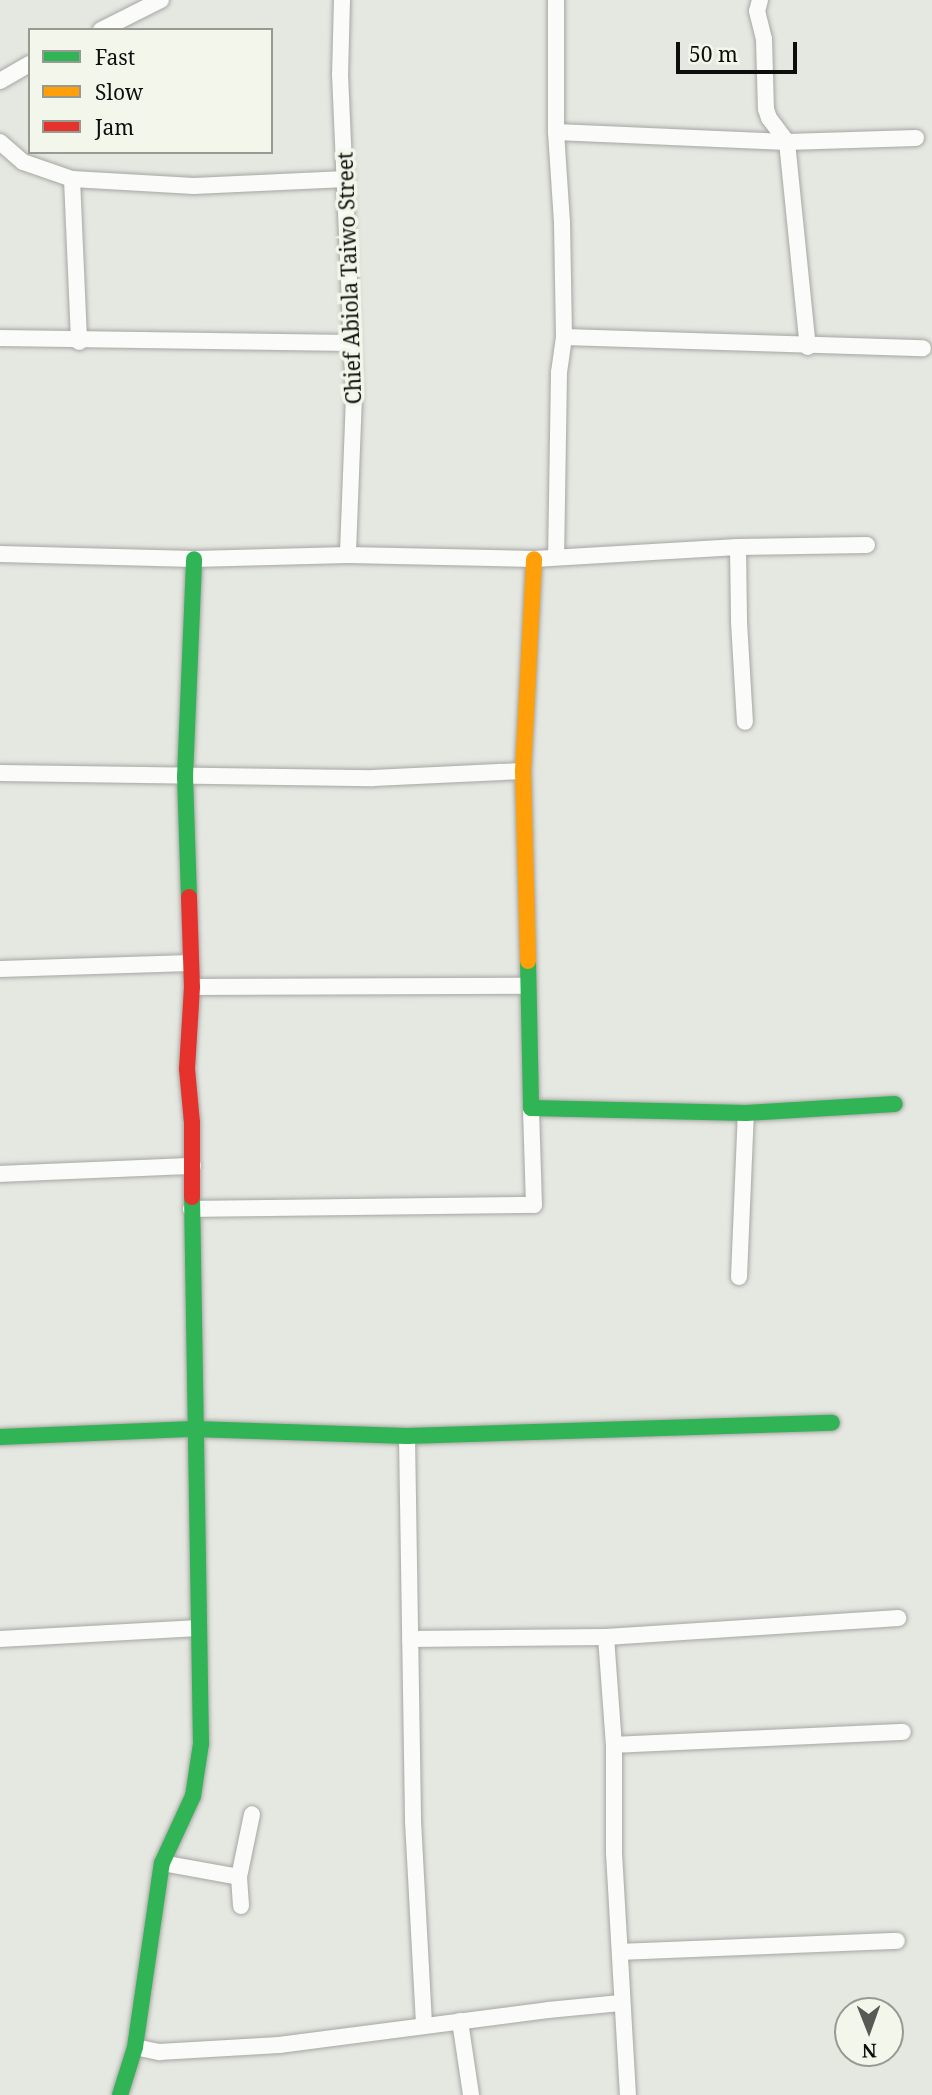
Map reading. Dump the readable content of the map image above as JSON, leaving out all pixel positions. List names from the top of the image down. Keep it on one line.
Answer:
{"streets":{"street":["Chief Abiola Taiwo Street"]},"legend":["Fast","Slow","Jam"],"scale_bar":"50 m","north":"bottom"}
